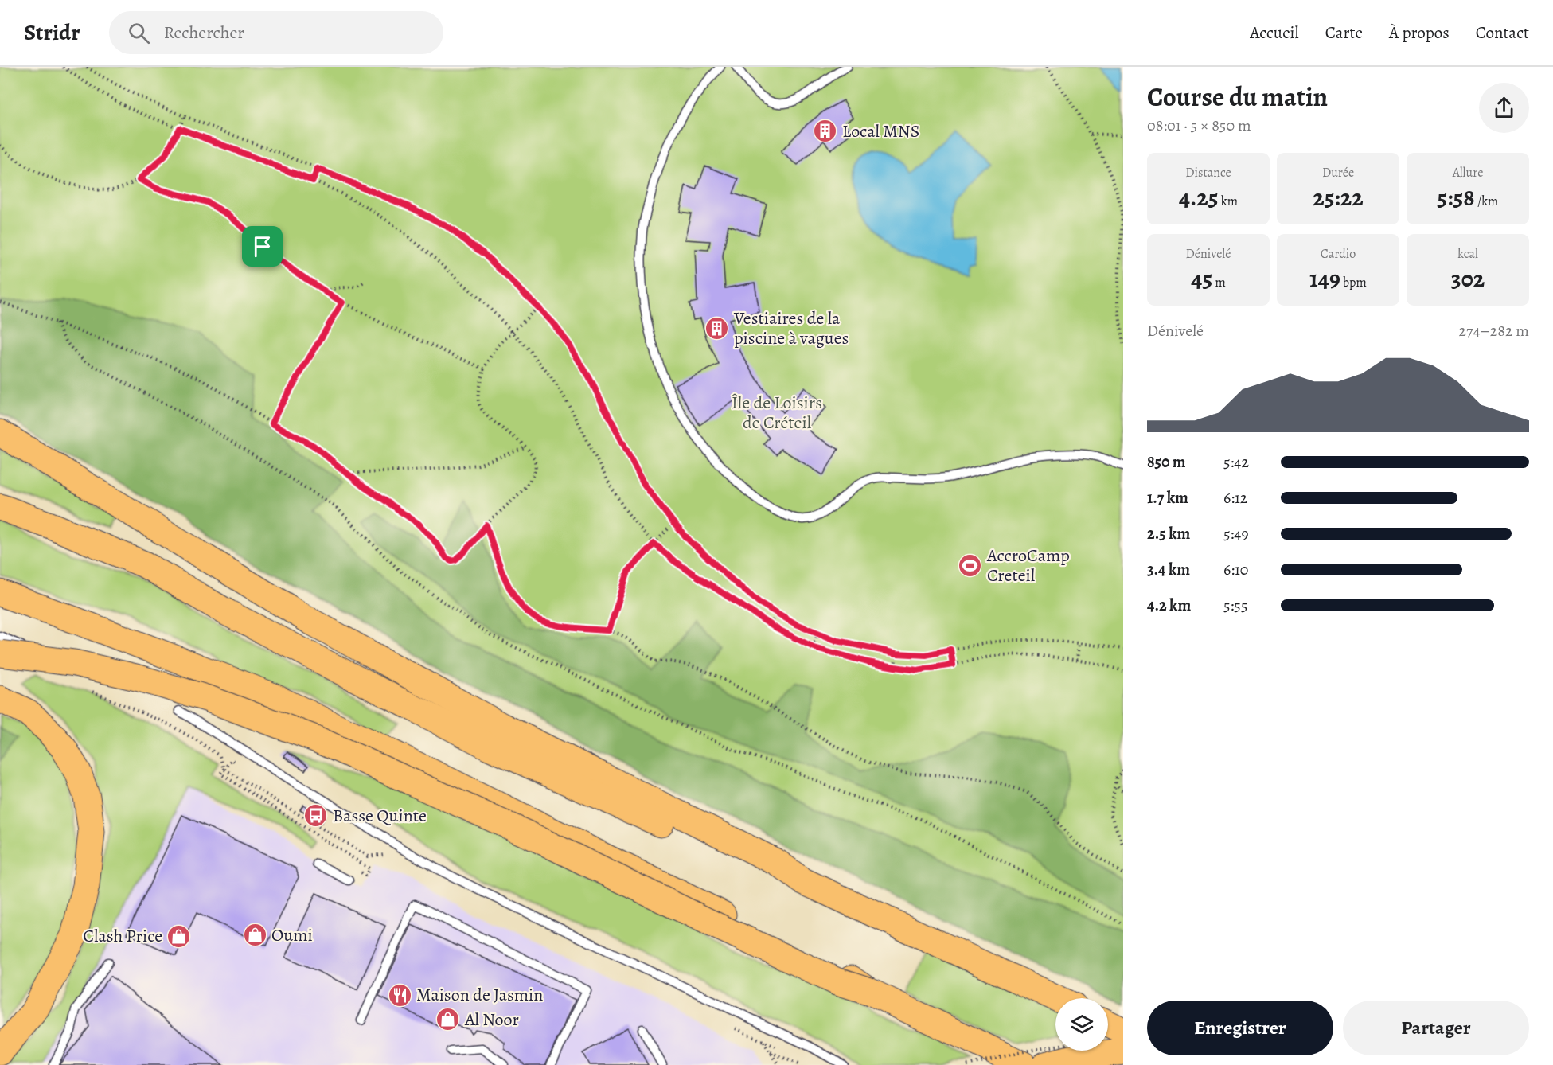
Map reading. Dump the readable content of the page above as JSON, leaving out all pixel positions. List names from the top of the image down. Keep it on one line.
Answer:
{"parks":["Île de Loisirs de Créteil"],"places":{"building":["Local MNS","Vestiaires de la piscine à vagues"],"sports":["AccroCamp Creteil"],"bus stop":["Basse Quinte"],"shop":["Oumi","Clash Price","Al Noor"],"restaurant":["Maison de Jasmin"]},"page":{"header":"Stridr","search":"Rechercher","nav":["Accueil","Carte","À propos","Contact"],"heading":["Course du matin","08:01 · 5 × 850 m"],"stats":[["Distance","4.25 km"],["Durée","25:22"],["Allure","5:58 /km"],["Dénivelé","45 m"],["Cardio","149 bpm"],["kcal","302"]],"chart":["Dénivelé","274–282 m"],"list":[{"name":"850 m","note":"5:42"},{"name":"1.7 km","note":"6:12"},{"name":"2.5 km","note":"5:49"},{"name":"3.4 km","note":"6:10"},{"name":"4.2 km","note":"5:55"}],"buttons":["Enregistrer","Partager"]}}
